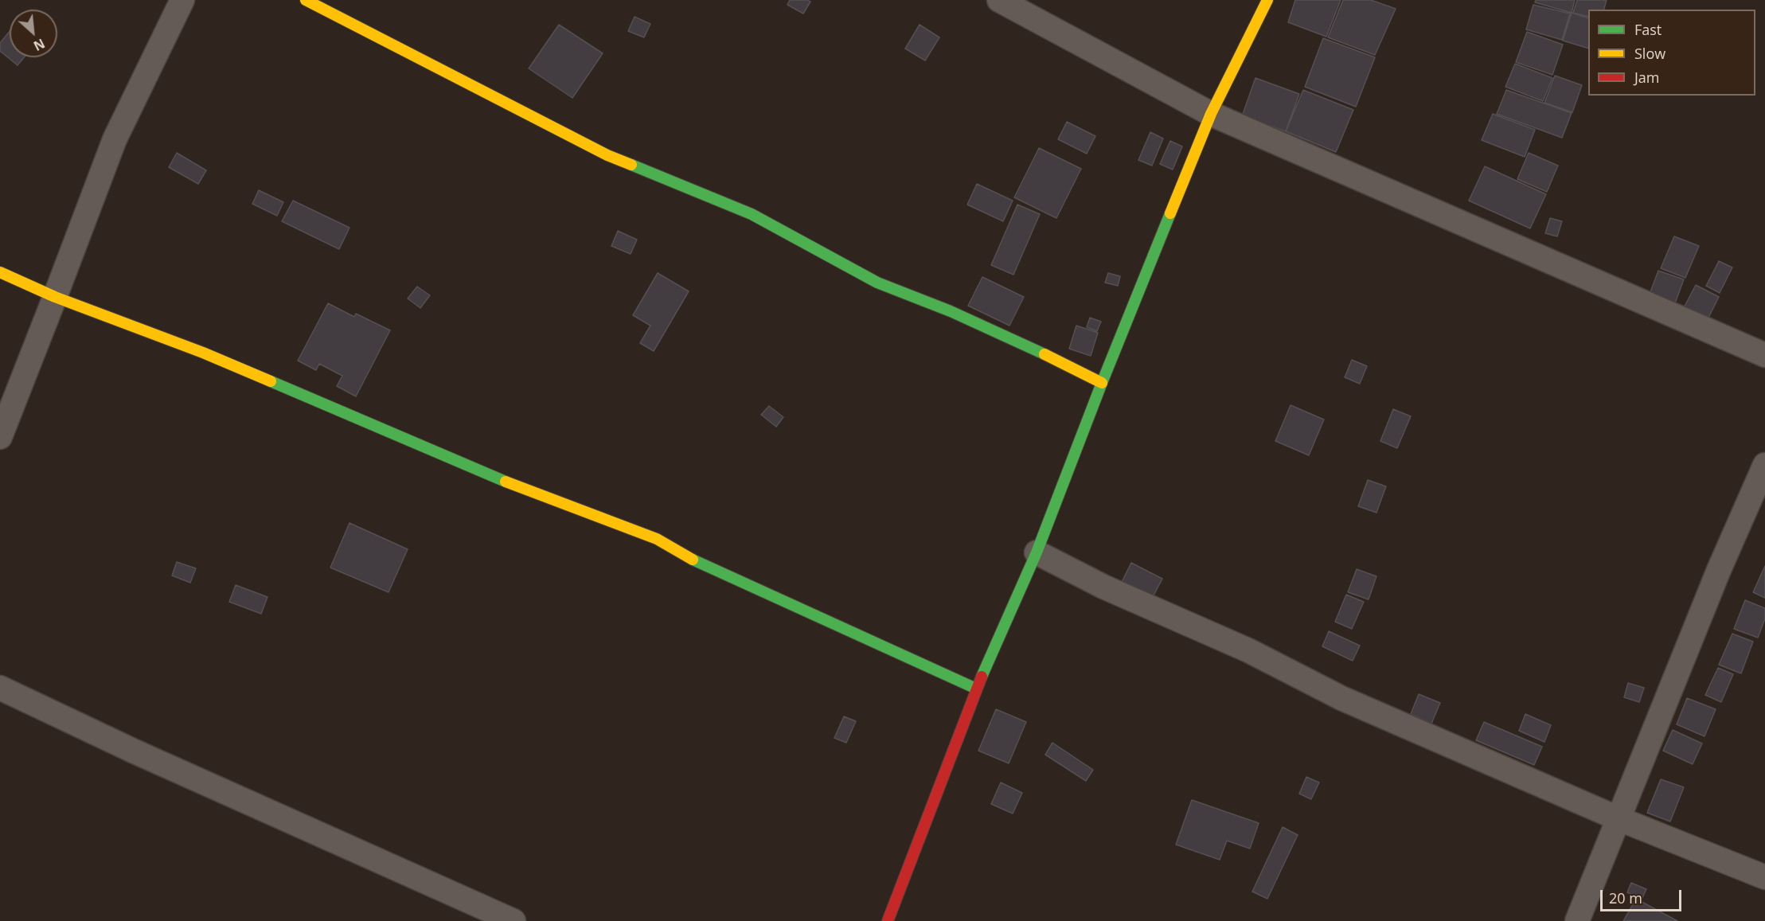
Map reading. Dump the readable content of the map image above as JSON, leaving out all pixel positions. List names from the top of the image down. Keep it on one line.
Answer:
{"legend":["Fast","Slow","Jam"],"scale_bar":"20 m","north":"bottom right"}
